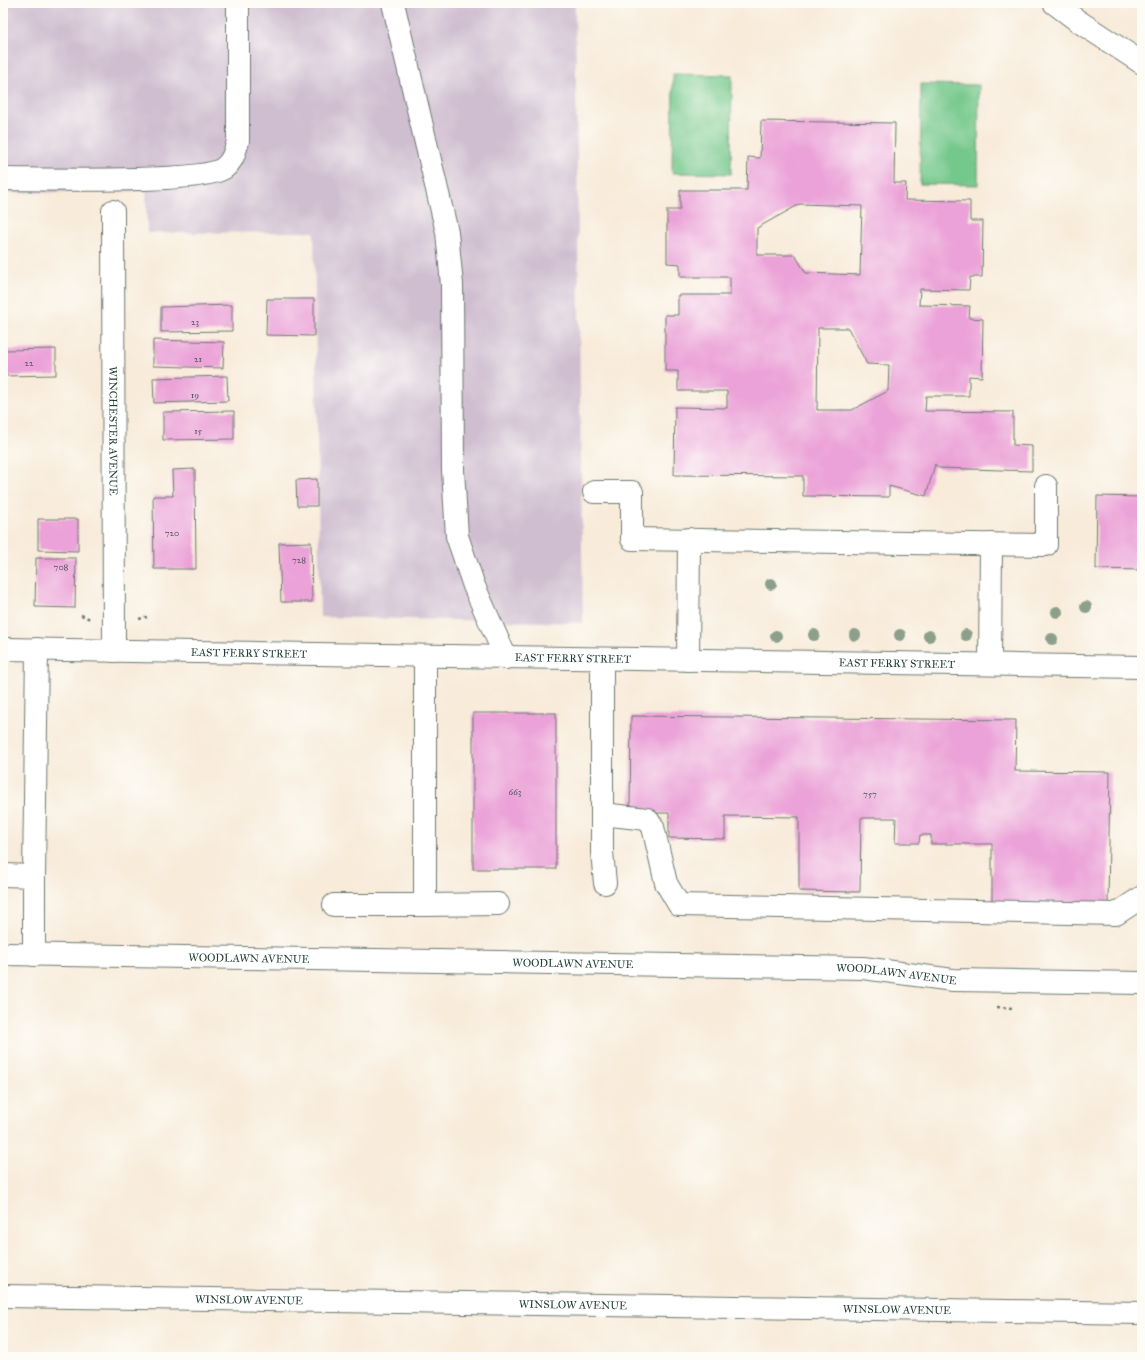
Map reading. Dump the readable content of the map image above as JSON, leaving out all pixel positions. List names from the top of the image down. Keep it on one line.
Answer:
{"streets":{"street":["WINCHESTER AVENUE","EAST FERRY STREET","WOODLAWN AVENUE","WINSLOW AVENUE"]},"crossings":[["WINCHESTER AVENUE","EAST FERRY STREET"]],"house_numbers":["23","21","22","19","15","720","728","708","663","757"]}
